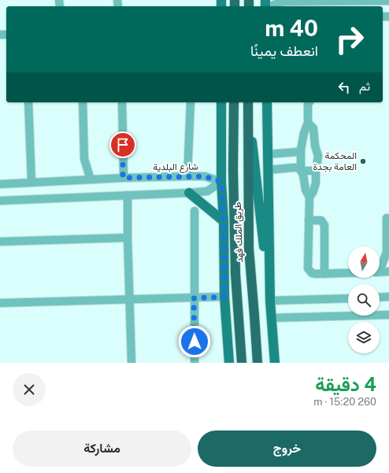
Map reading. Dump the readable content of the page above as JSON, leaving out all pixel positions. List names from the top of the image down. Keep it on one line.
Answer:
{"streets":{"highway":["طريق الملك فهد"],"street":["شارع البلدية"]},"places":["المحكمة العامة بجدة"],"north":"top","page":{"turn":["40 m","انعطف يمينًا"],"then":"ثم","heading":["4 دقيقة","260 m · 15:20"],"buttons":["خروج","مشاركة"]}}
